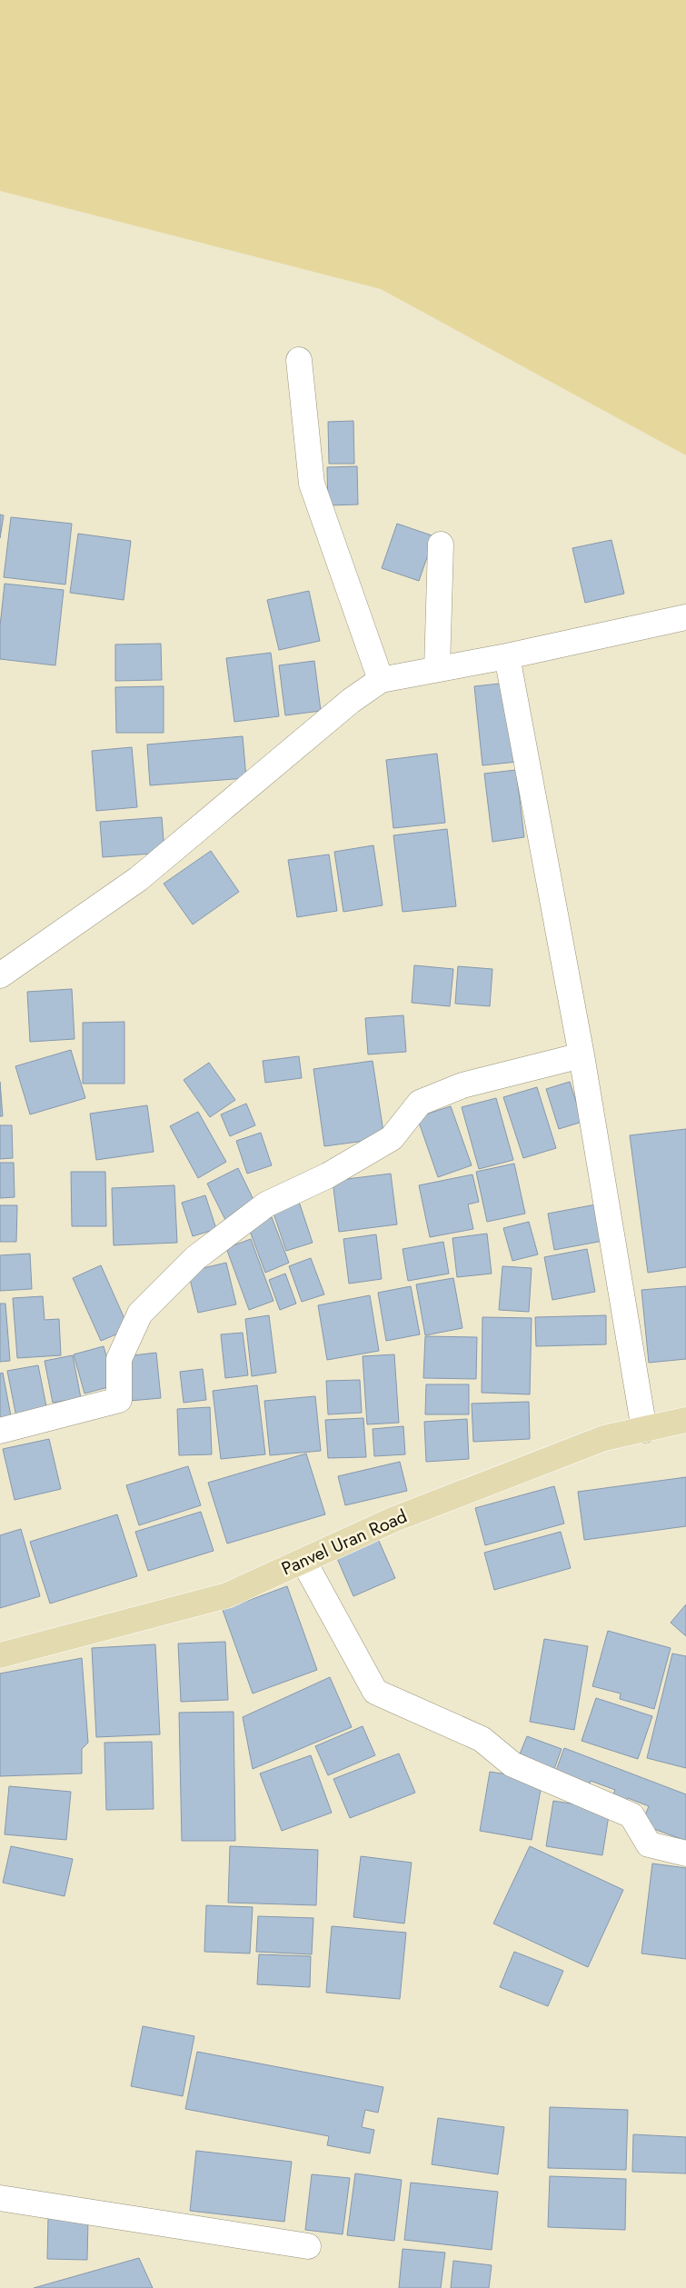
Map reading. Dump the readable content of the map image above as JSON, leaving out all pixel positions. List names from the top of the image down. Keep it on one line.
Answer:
{"streets":{"main road":["Panvel Uran Road"]}}
